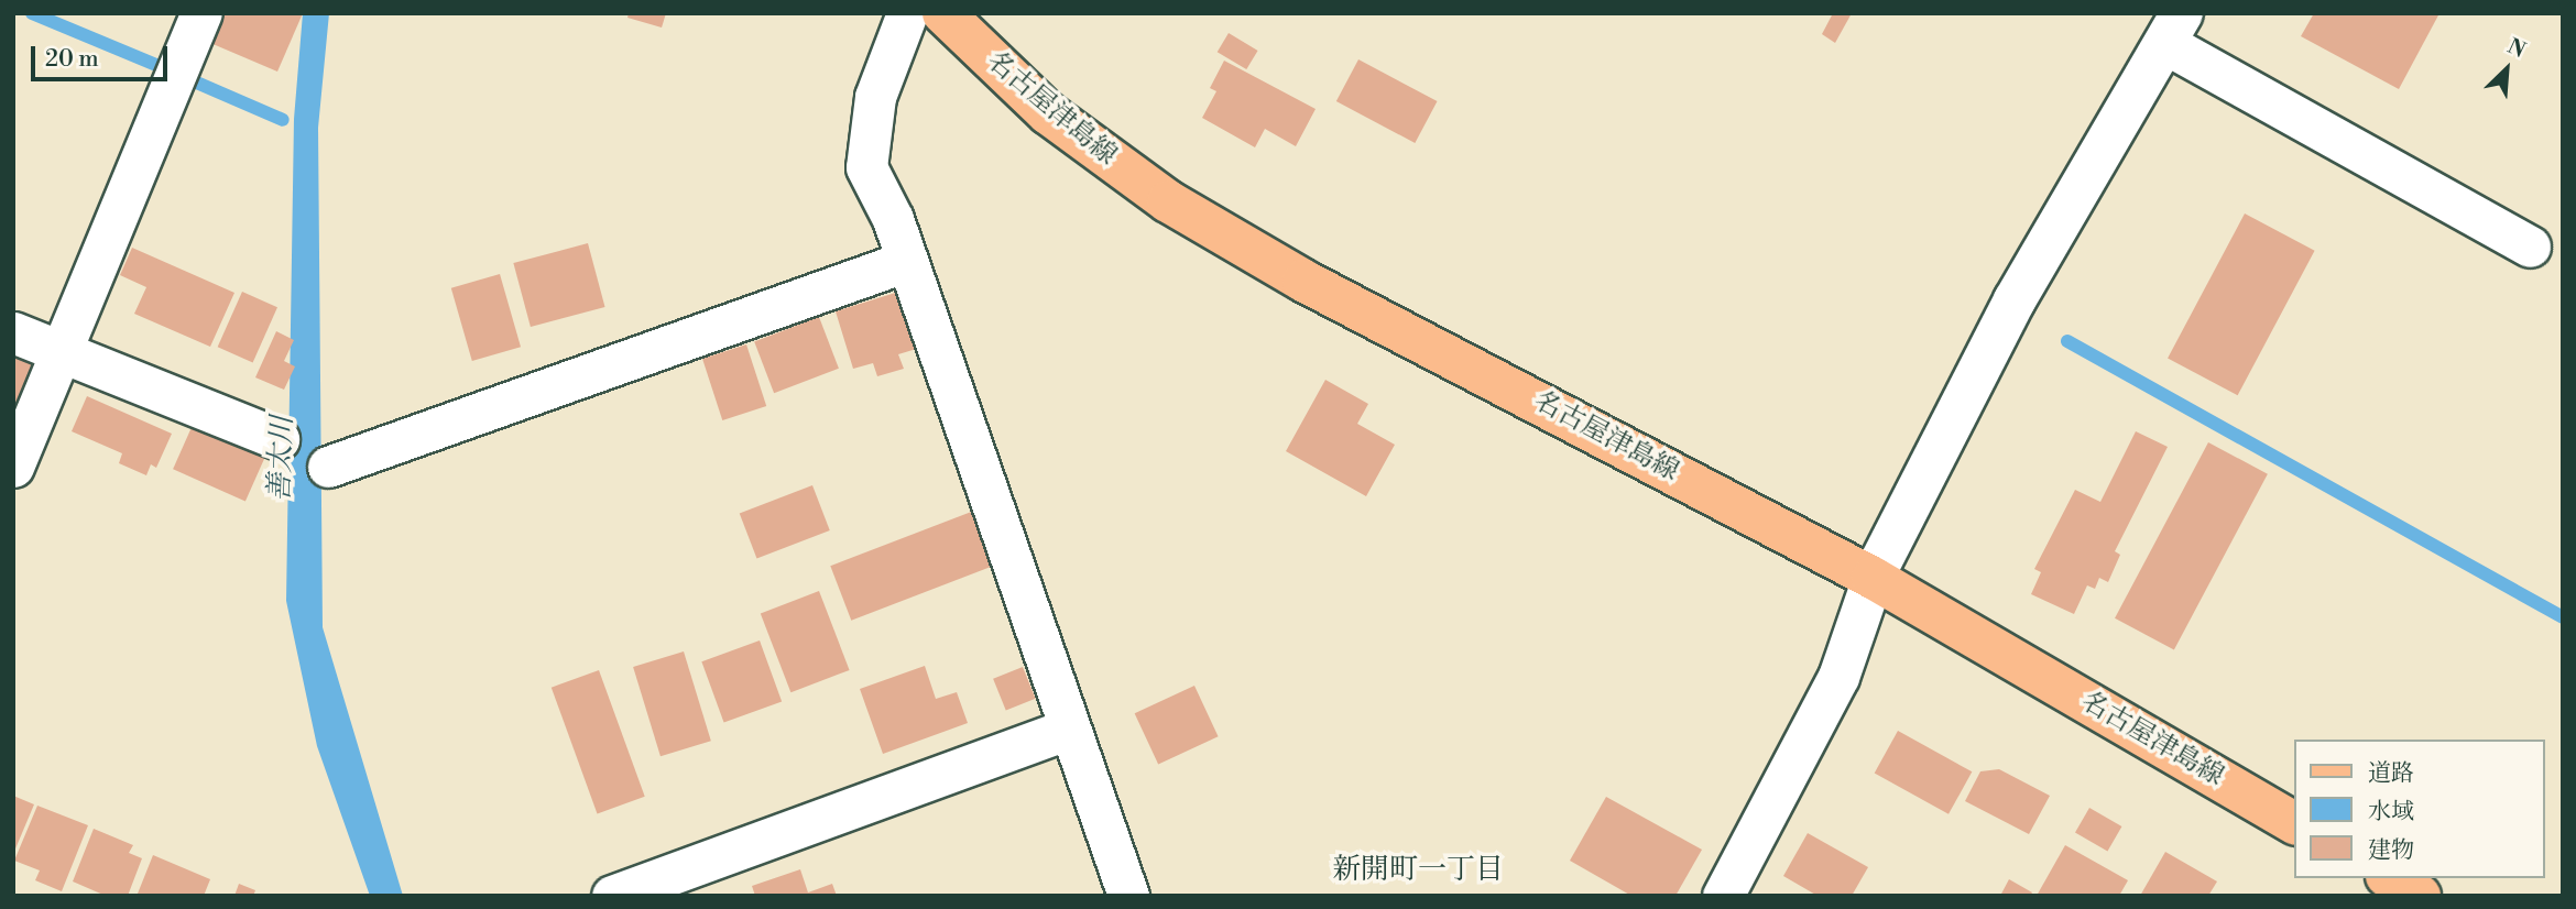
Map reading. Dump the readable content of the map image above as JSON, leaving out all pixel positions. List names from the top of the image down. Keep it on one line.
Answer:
{"streets":{"main road":["名古屋津島線"]},"districts":["新開町一丁目"],"water":["善太川"],"legend":["道路","水域","建物"],"scale_bar":"20 m","north":"top right"}
